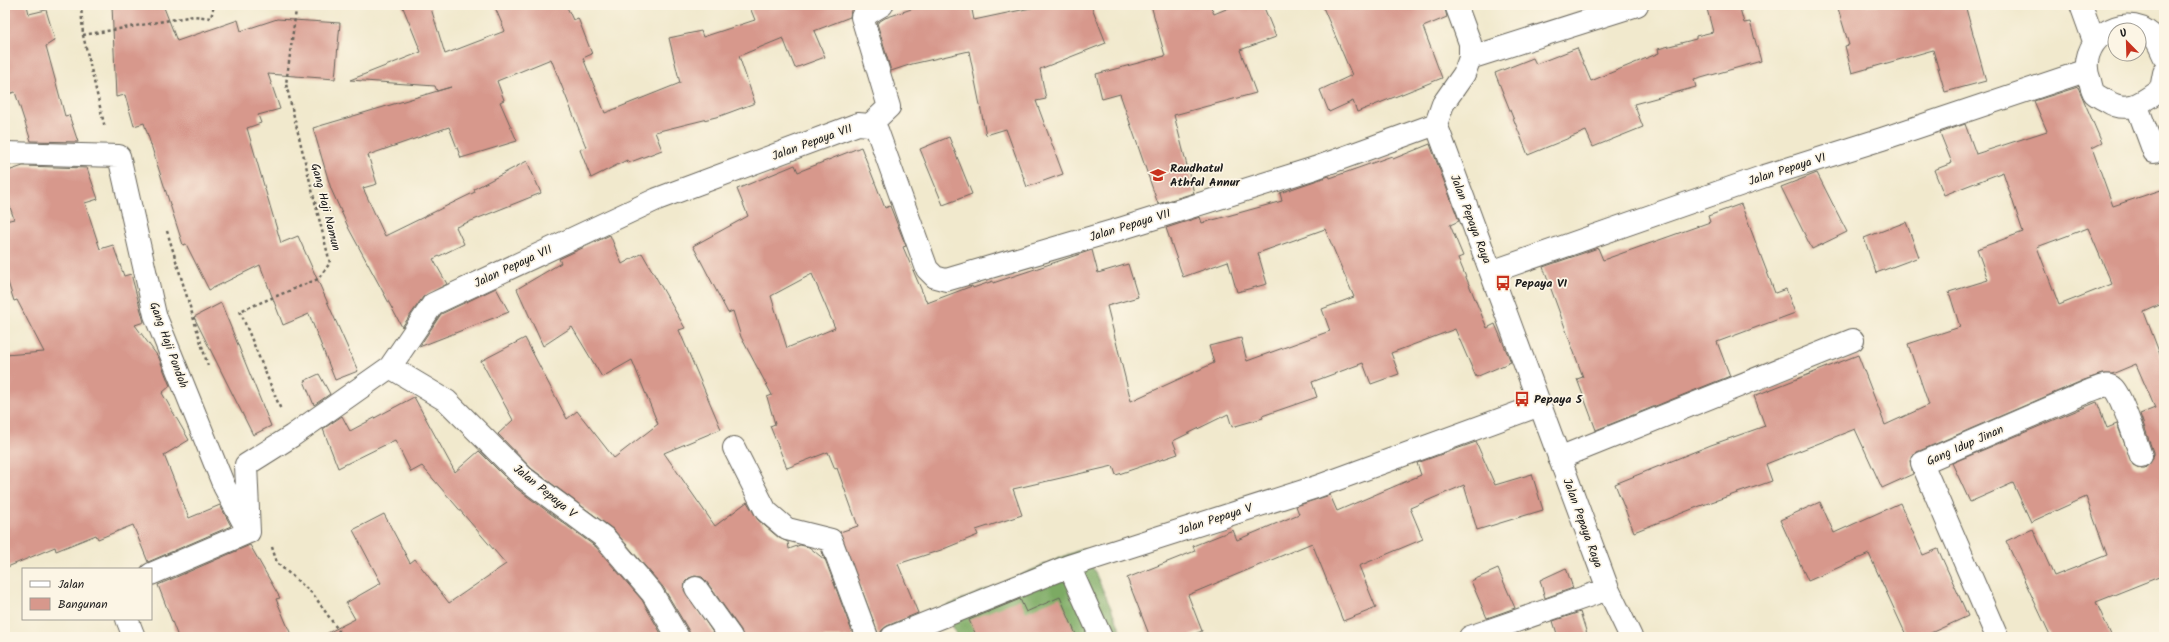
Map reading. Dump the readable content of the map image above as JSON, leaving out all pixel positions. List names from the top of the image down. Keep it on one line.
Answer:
{"streets":{"street":["Jalan Pepaya VII","Jalan Pepaya VI","Jalan Pepaya Raya","Gang Haji Pondoh","Gang Idup Jinan","Jalan Pepaya V"],"path":["Gang Haji Namun"]},"crossings":[["Jalan Pepaya VII","Gang Haji Namun"],["Jalan Pepaya VII","Jalan Pepaya Raya"],["Jalan Pepaya VII","Gang Haji Pondoh"],["Jalan Pepaya VII","Jalan Pepaya V"],["Jalan Pepaya VI","Jalan Pepaya Raya"],["Jalan Pepaya Raya","Jalan Pepaya V"]],"places":{"school or university":["Raudhatul Athfal Annur"],"bus stop":["Pepaya VI","Pepaya 5"]},"legend":["Jalan","Bangunan"],"north":"top left"}
